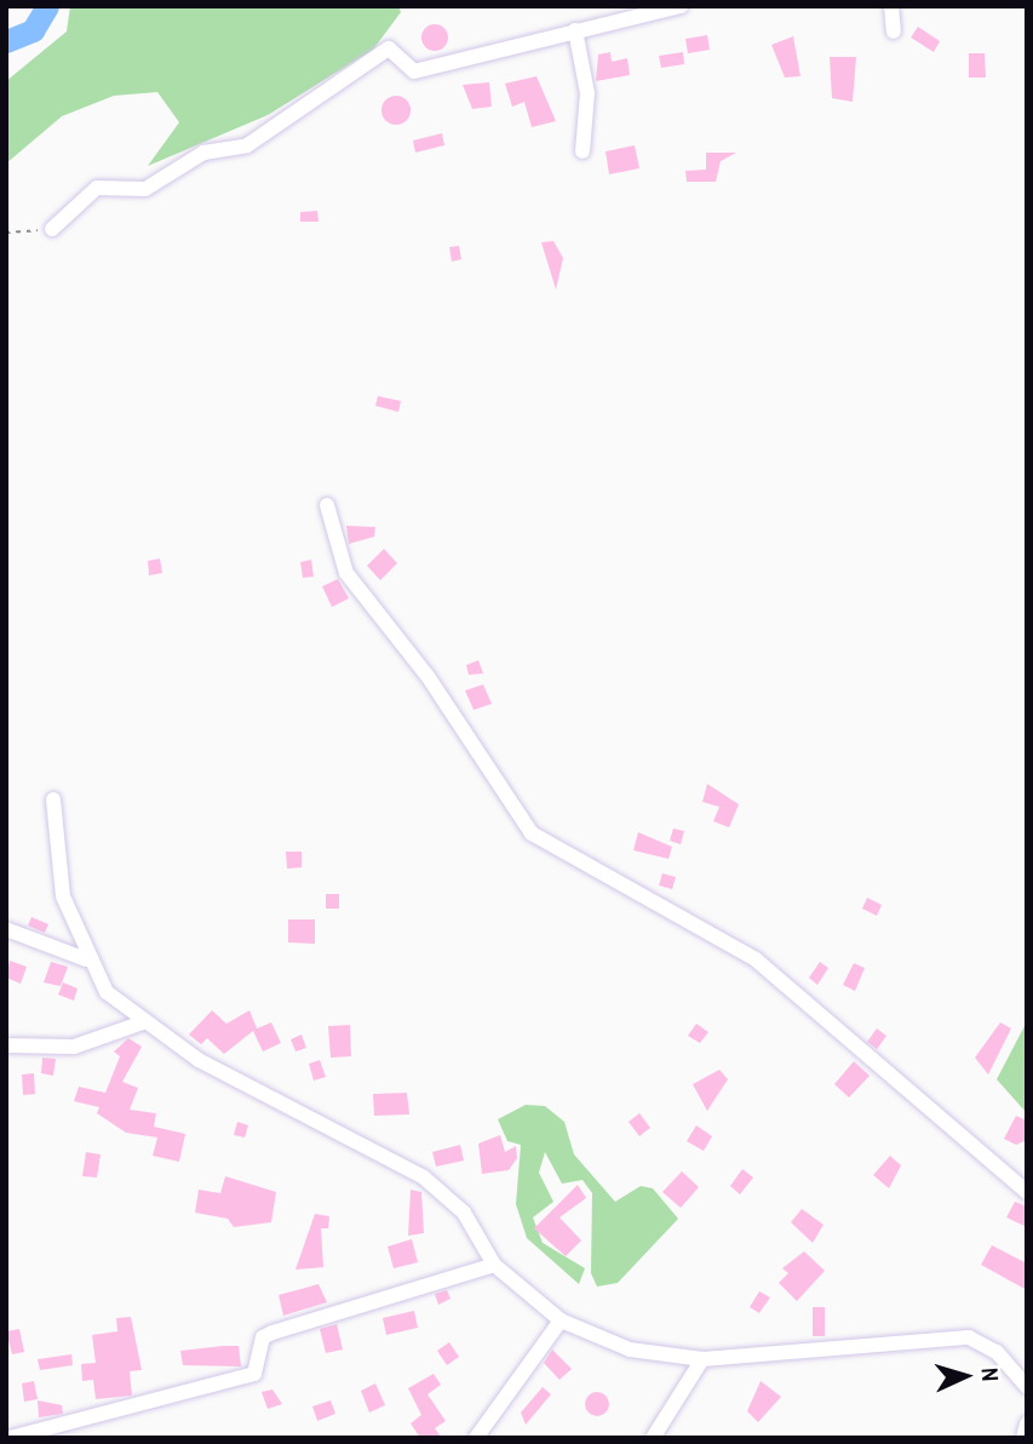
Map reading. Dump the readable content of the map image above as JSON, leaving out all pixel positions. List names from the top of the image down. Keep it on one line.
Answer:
{"north":"right"}
